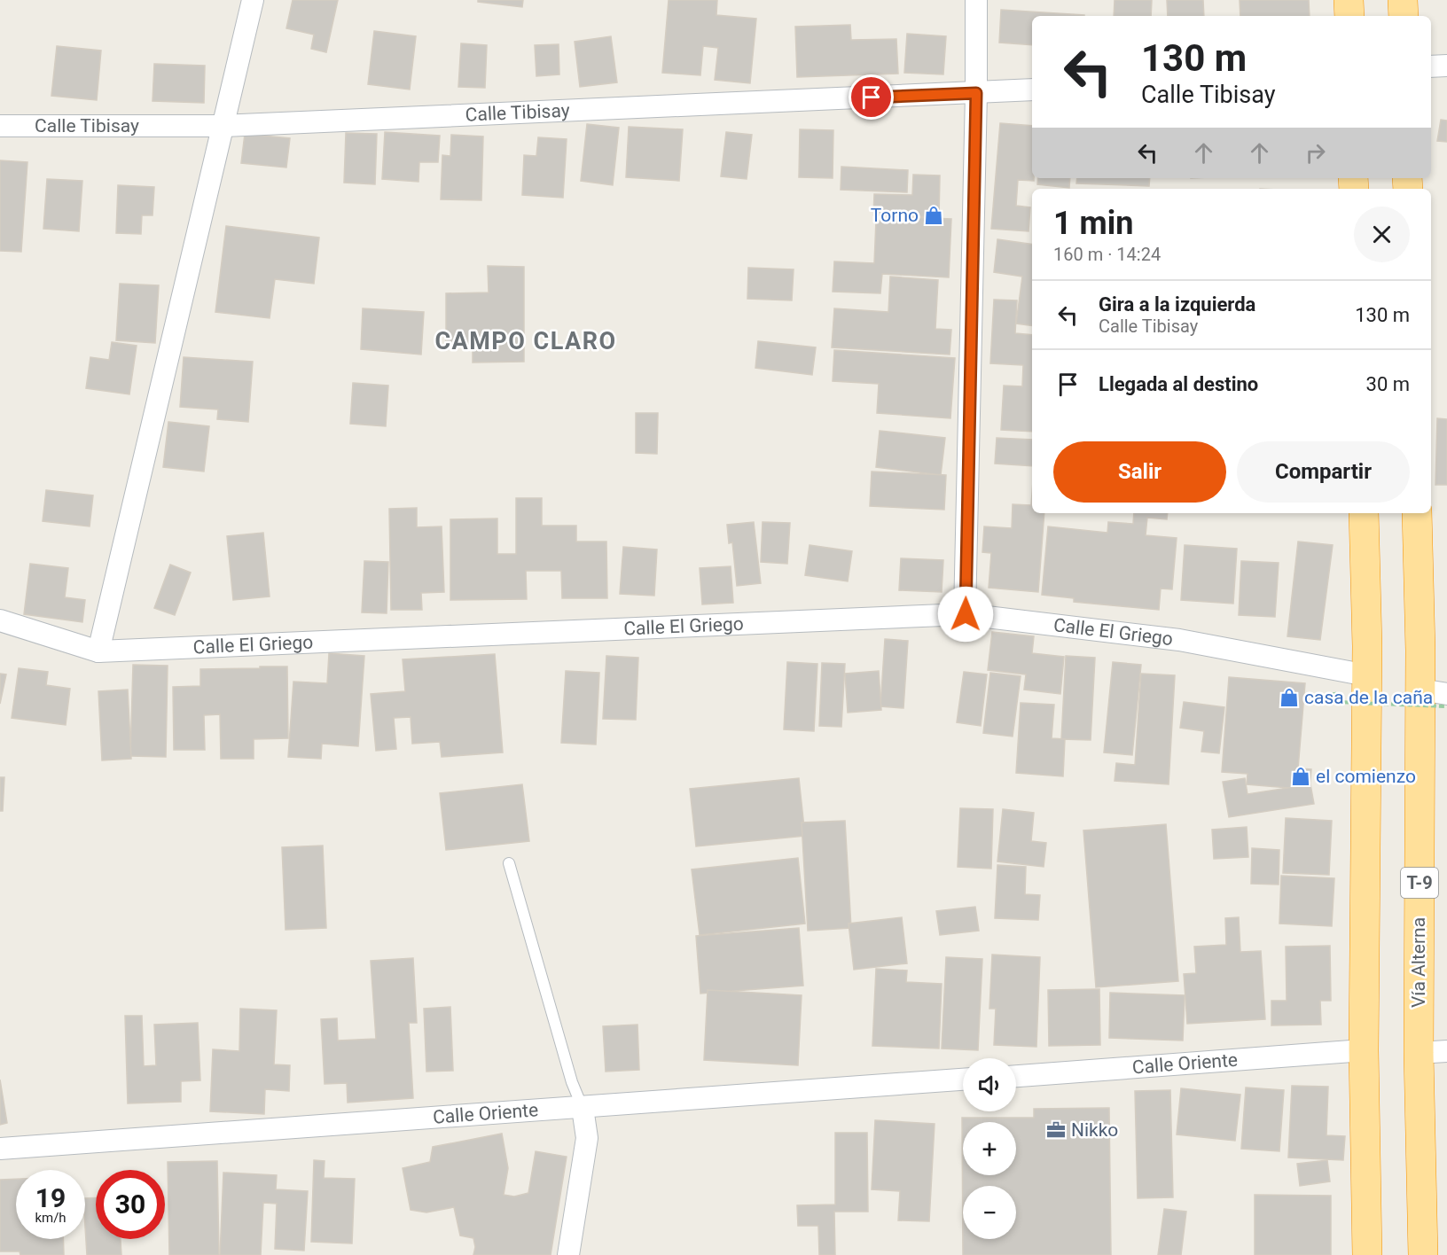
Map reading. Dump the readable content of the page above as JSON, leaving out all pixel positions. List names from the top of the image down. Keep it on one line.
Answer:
{"streets":{"highway":["T-9","Vía Alterna"],"street":["Calle Tibisay","Calle El Griego","Calle Oriente"]},"districts":["CAMPO CLARO"],"places":{"shop":["Torno","casa de la caña","el comienzo"],"office":["Nikko"]},"page":{"turn":["130 m","Calle Tibisay"],"heading":["1 min","160 m · 14:24"],"list":[{"name":"Gira a la izquierda","note":"Calle Tibisay","value":"130 m"},{"name":"Llegada al destino","value":"30 m"}],"buttons":["Salir","Compartir"],"map_buttons":["+","−"],"speed":"19 km/h","limit":"30"}}
